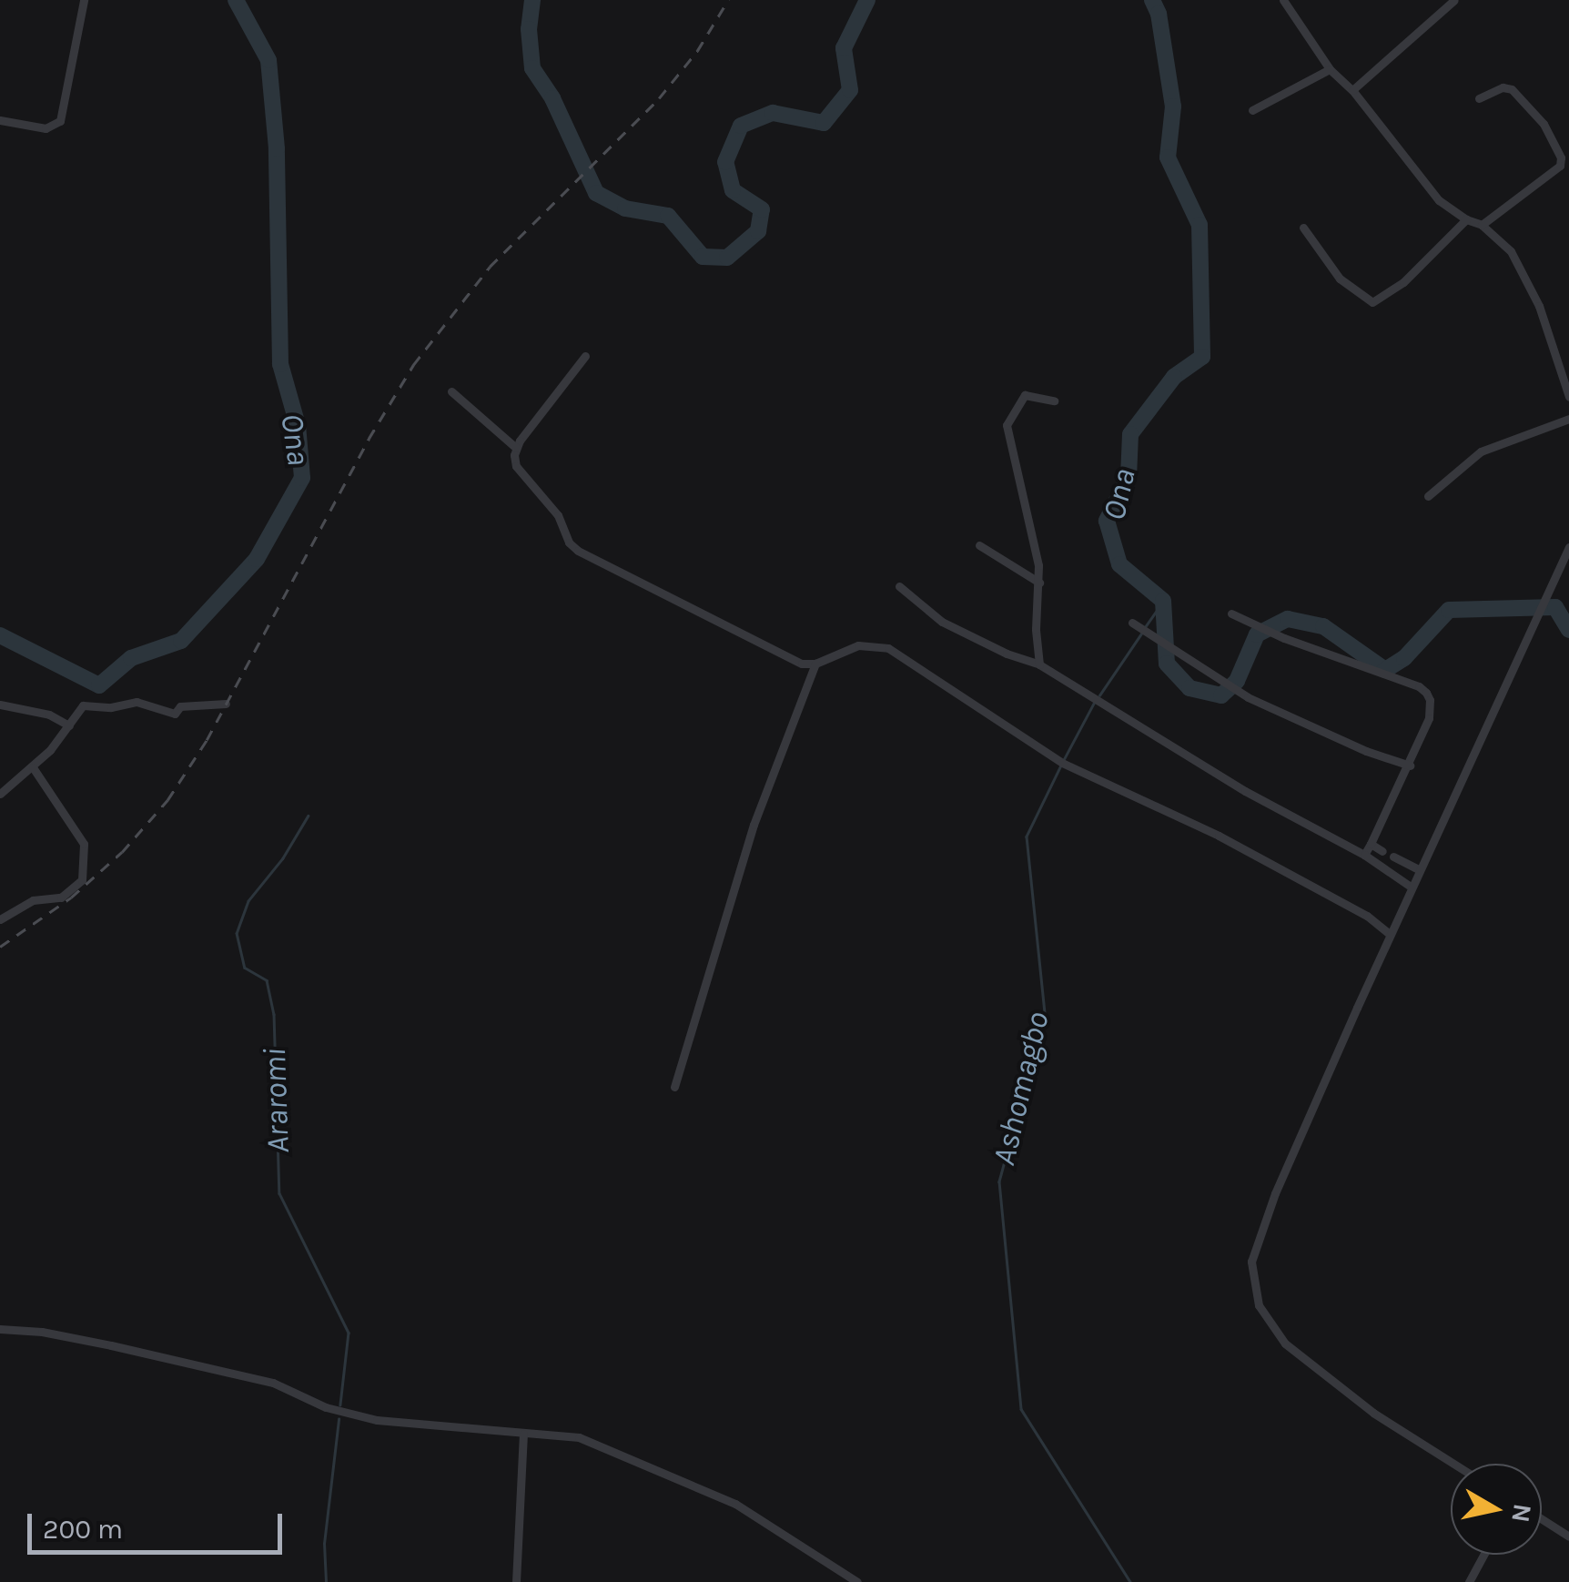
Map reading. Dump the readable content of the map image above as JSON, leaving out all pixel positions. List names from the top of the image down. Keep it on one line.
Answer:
{"water":["Ona","Ashomagbo","Araromi"],"scale_bar":"200 m","north":"right"}
